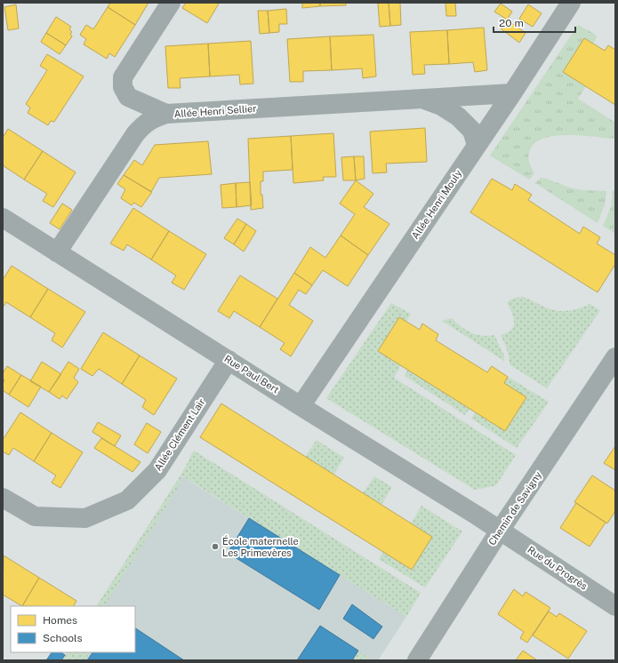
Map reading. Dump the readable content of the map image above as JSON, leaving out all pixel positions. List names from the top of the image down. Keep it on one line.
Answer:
{"streets":{"street":["Allée Henri Sellier","Allée Henri Mouly","Rue Paul Bert","Allée Clément Lair","Chemin de Savigny","Rue du Progrès"]},"crossings":[["Allée Henri Sellier","Allée Henri Mouly"],["Allée Henri Sellier","Rue Paul Bert"],["Allée Henri Mouly","Rue Paul Bert"],["Rue Paul Bert","Allée Clément Lair"],["Rue Paul Bert","Chemin de Savigny"],["Rue Paul Bert","Rue du Progrès"],["Chemin de Savigny","Rue du Progrès"]],"places":["École maternelle Les Primevères"],"legend":["Homes","Schools"],"scale_bar":"20 m"}
